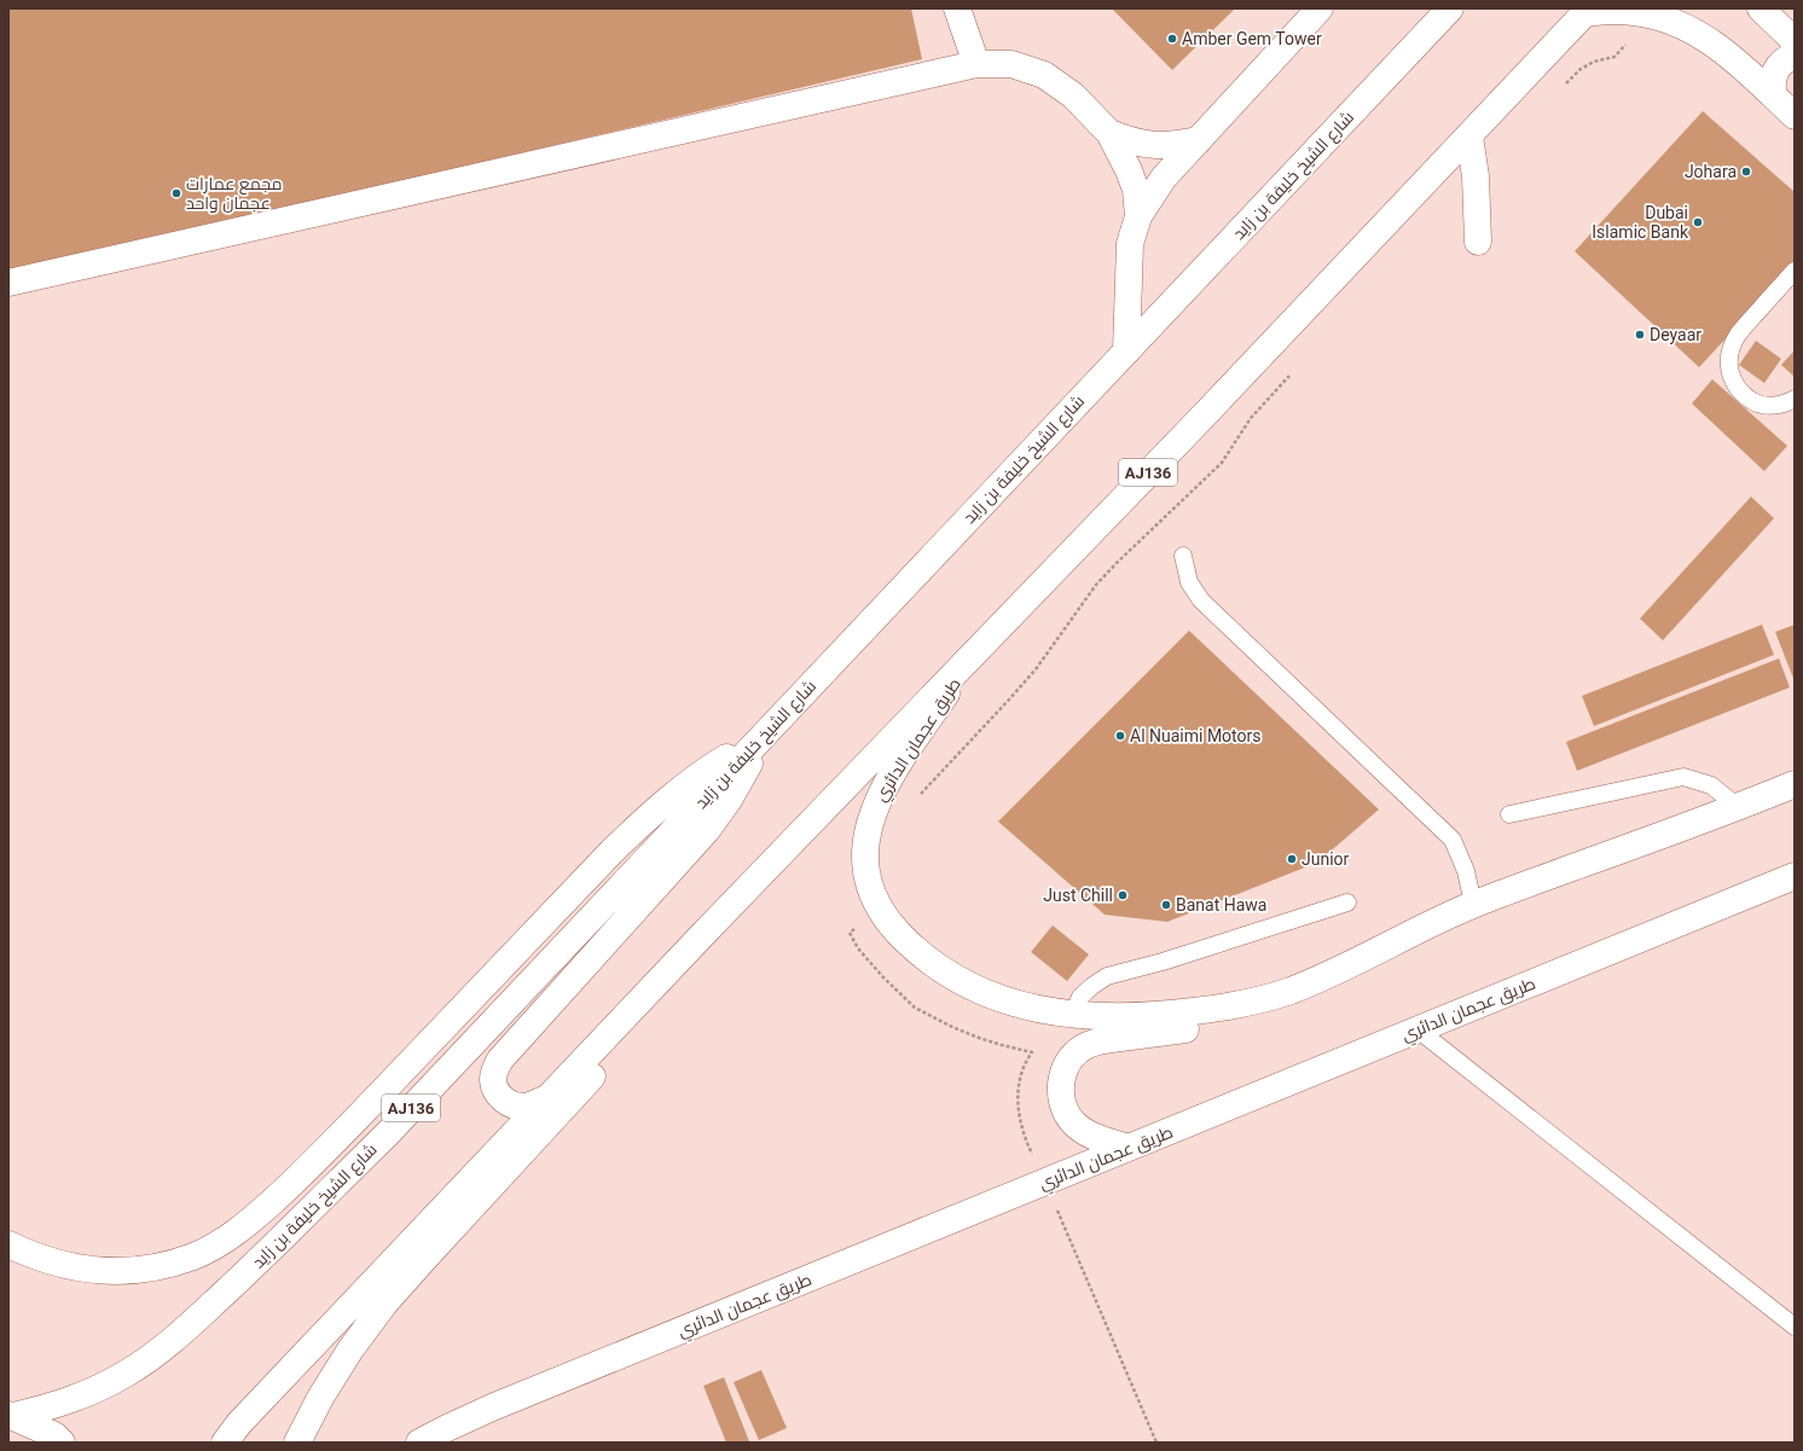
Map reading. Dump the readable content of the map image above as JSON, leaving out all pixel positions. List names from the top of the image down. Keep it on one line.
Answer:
{"streets":{"main road":["شارع الشيخ خليفة بن زايد","AJ136","طريق عجمان الدائري"]},"crossings":[["AJ136","طريق عجمان الدائري"]],"places":["Amber Gem Tower","Johara","مجمع عمارات عجمان واحد","Dubai Islamic Bank","Deyaar","Al Nuaimi Motors","Junior","Just Chill","Banat Hawa"]}
